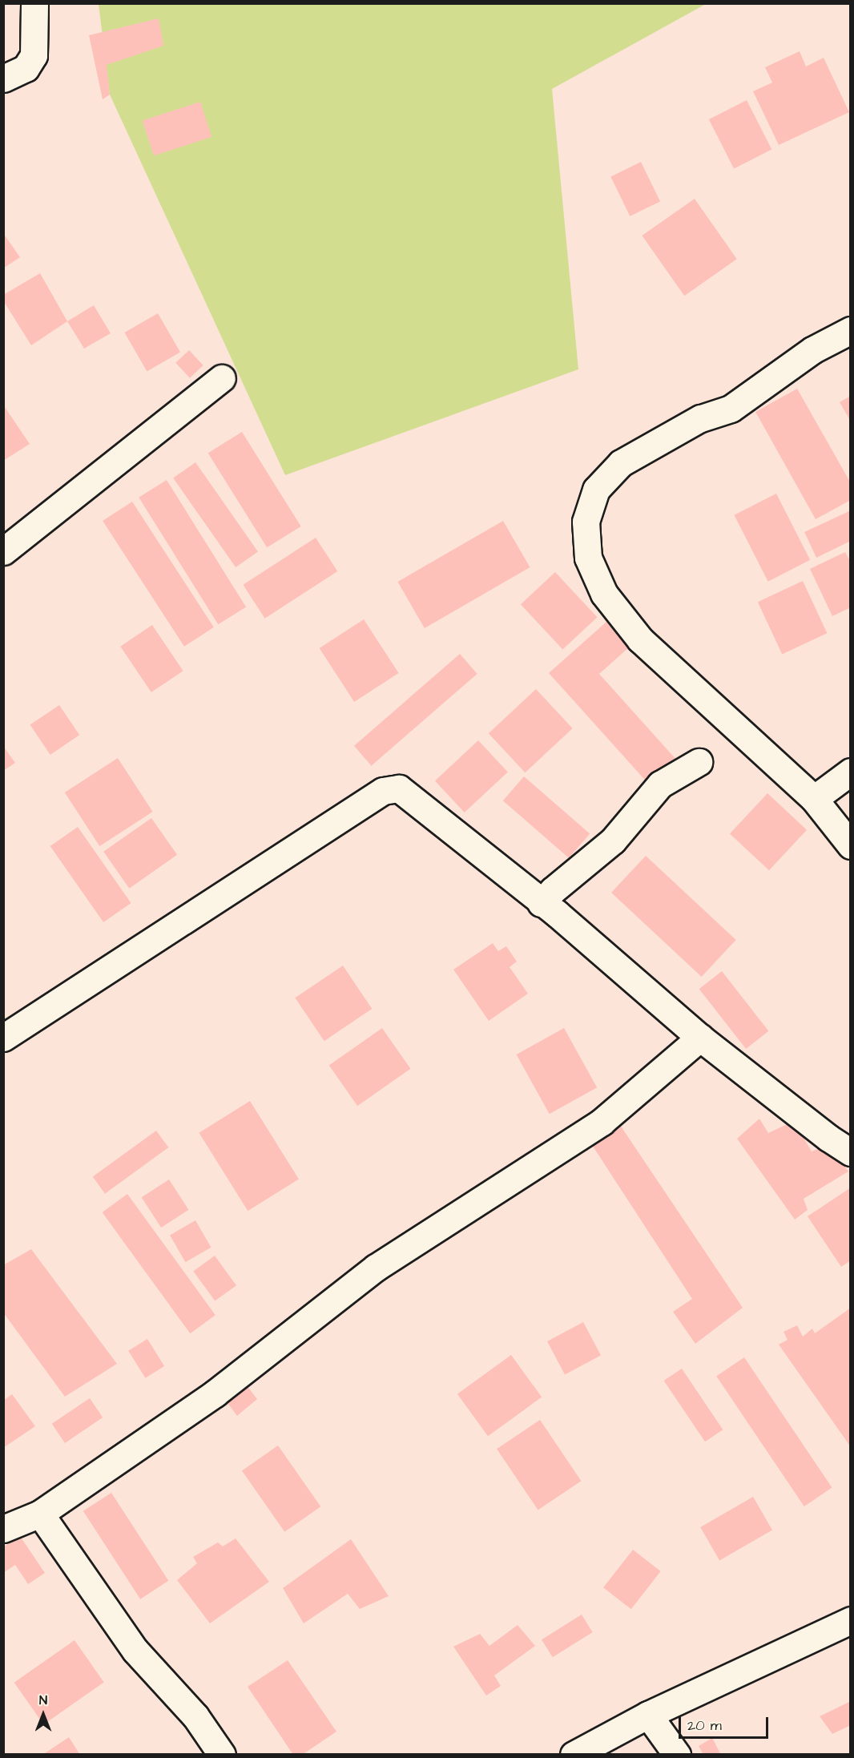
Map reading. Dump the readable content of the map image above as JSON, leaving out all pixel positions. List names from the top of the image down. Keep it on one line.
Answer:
{"scale_bar":"20 m","north":"top"}
